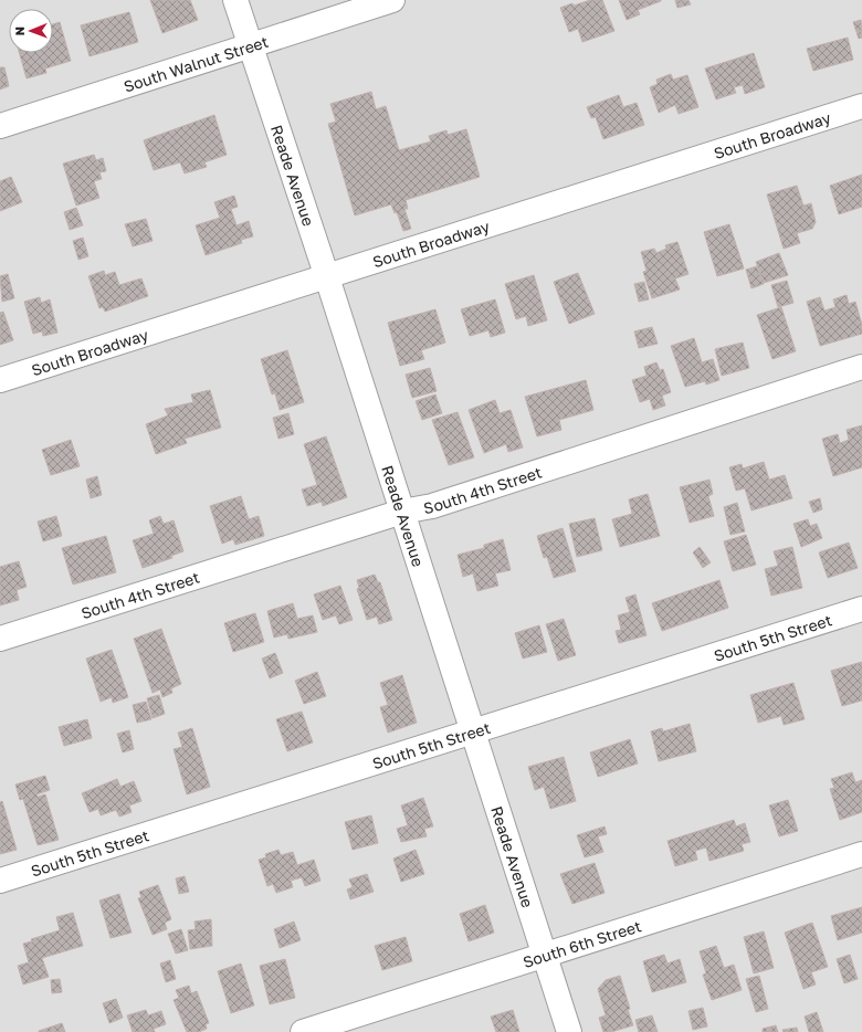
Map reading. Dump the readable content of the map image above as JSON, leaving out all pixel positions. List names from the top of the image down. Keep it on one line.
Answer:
{"streets":{"street":["South Walnut Street","South Broadway","Reade Avenue","South 4th Street","South 5th Street","South 6th Street"]},"crossings":[["South Walnut Street","Reade Avenue"],["South Broadway","Reade Avenue"],["Reade Avenue","South 4th Street"],["Reade Avenue","South 5th Street"],["Reade Avenue","South 6th Street"]],"north":"left"}
